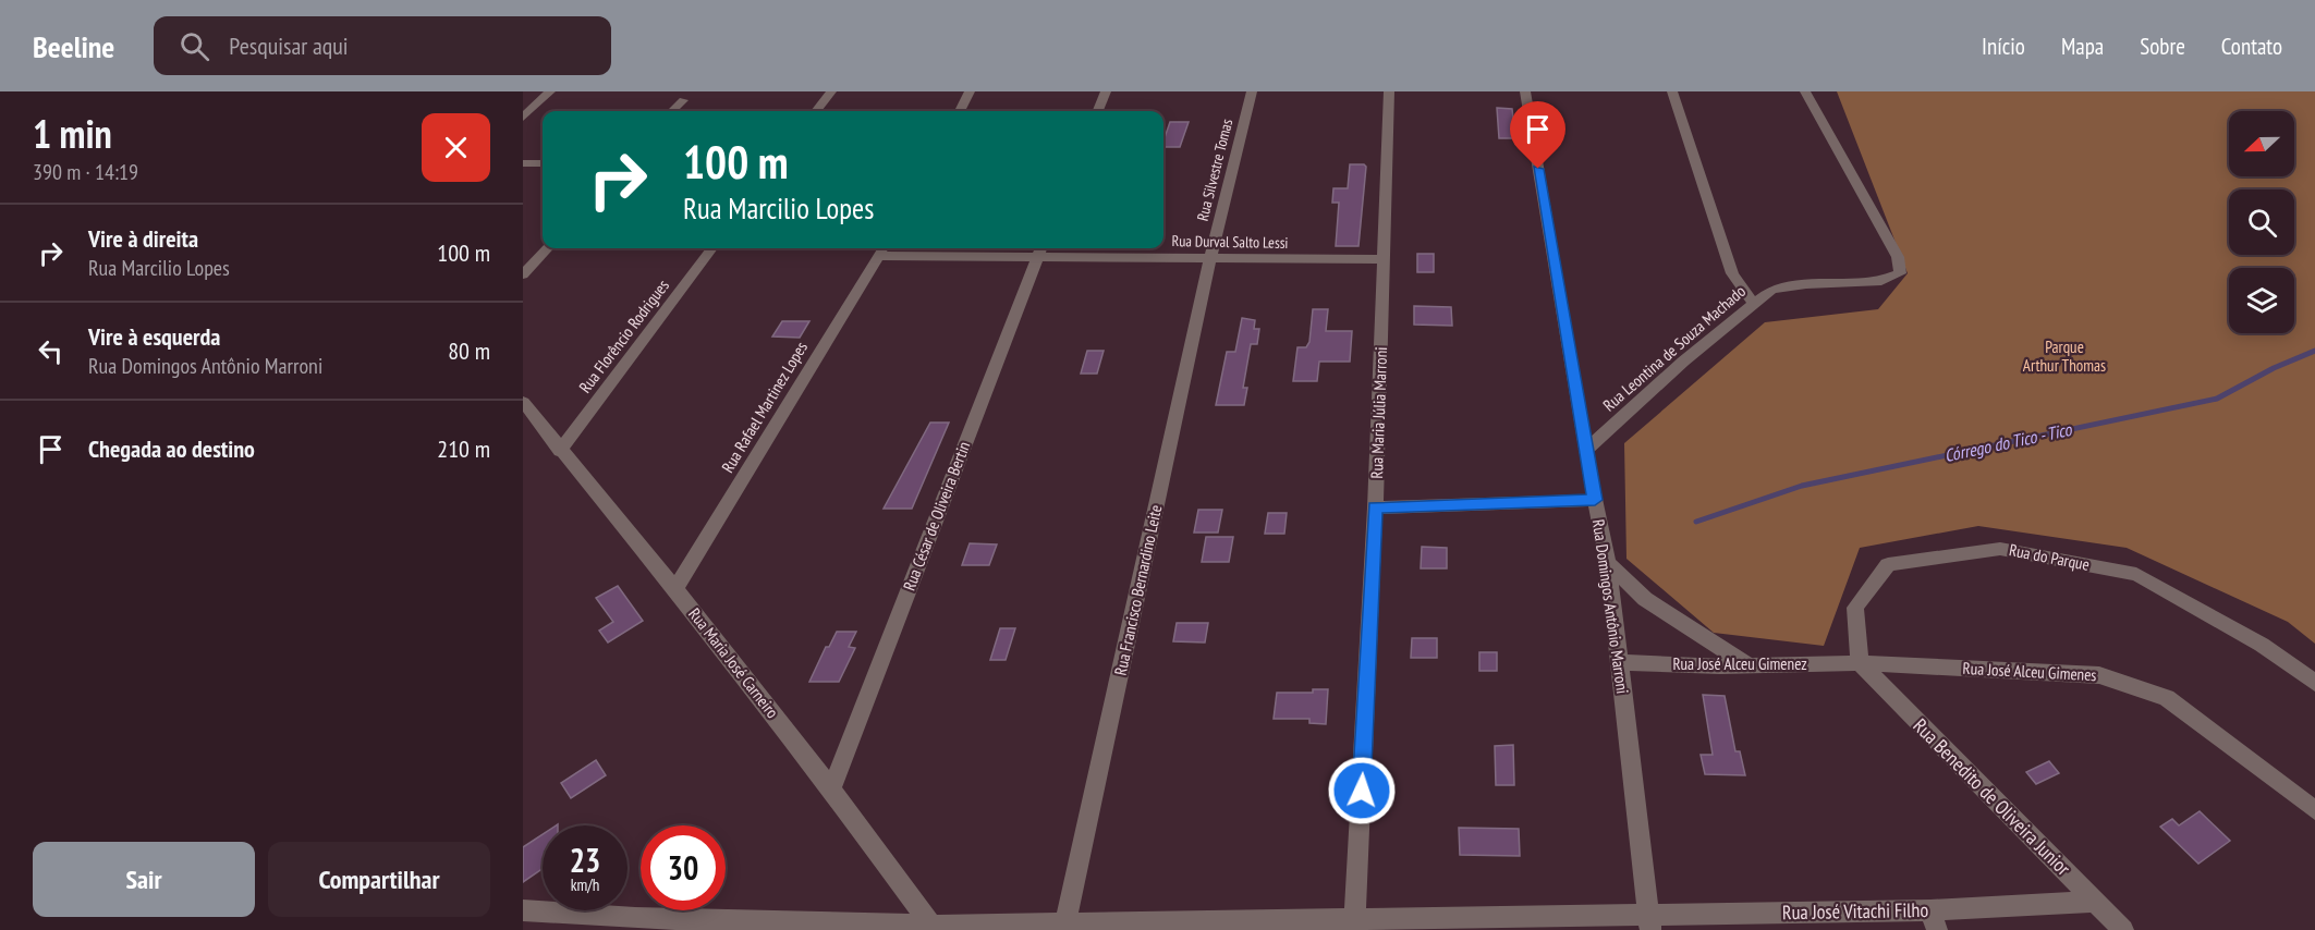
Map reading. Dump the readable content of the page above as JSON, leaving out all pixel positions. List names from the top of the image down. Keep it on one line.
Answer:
{"streets":{"street":["Rua Silvestre Tomas","Rua Durval Salto Lessi","Rua Florêncio Rodrigues","Rua Leontina de Souza Machado","Rua Rafael Martinez Lopes","Rua Maria Júlia Marroni","Rua César de Oliveira Bertin","Rua do Parque","Rua Francisco Bernardino Leite","Rua Domingos Antônio Marroni","Rua Maria José Carneiro","Rua José Alceu Gimenez","Rua José Alceu Gimenes","Rua Benedito de Oliveira Junior","Rua José Vitachi Filho"]},"crossings":[["Rua Silvestre Tomas","Rua Durval Salto Lessi"],["Rua Silvestre Tomas","Rua Francisco Bernardino Leite"],["Rua Durval Salto Lessi","Rua Rafael Martinez Lopes"],["Rua Durval Salto Lessi","Rua Maria Júlia Marroni"],["Rua Durval Salto Lessi","Rua César de Oliveira Bertin"],["Rua Durval Salto Lessi","Rua Francisco Bernardino Leite"],["Rua Florêncio Rodrigues","Rua Maria José Carneiro"],["Rua Leontina de Souza Machado","Rua Domingos Antônio Marroni"],["Rua Rafael Martinez Lopes","Rua Maria José Carneiro"],["Rua Maria Júlia Marroni","Rua José Vitachi Filho"],["Rua César de Oliveira Bertin","Rua Maria José Carneiro"],["Rua do Parque","Rua José Alceu Gimenez"],["Rua do Parque","Rua José Alceu Gimenes"],["Rua do Parque","Rua Benedito de Oliveira Junior"],["Rua Francisco Bernardino Leite","Rua José Vitachi Filho"],["Rua Domingos Antônio Marroni","Rua José Alceu Gimenez"],["Rua Domingos Antônio Marroni","Rua José Vitachi Filho"],["Rua Maria José Carneiro","Rua José Vitachi Filho"],["Rua José Alceu Gimenez","Rua José Alceu Gimenes"],["Rua José Alceu Gimenez","Rua Benedito de Oliveira Junior"],["Rua José Alceu Gimenes","Rua Benedito de Oliveira Junior"],["Rua Benedito de Oliveira Junior","Rua José Vitachi Filho"]],"water":["Córrego do Tico - Tico"],"parks":["Parque Arthur Thomas"],"north":"left","page":{"header":"Beeline","search":"Pesquisar aqui","nav":["Início","Mapa","Sobre","Contato"],"heading":["1 min","390 m · 14:19"],"turn":["100 m","Rua Marcilio Lopes"],"list":[{"name":"Vire à direita","note":"Rua Marcilio Lopes","value":"100 m"},{"name":"Vire à esquerda","note":"Rua Domingos Antônio Marroni","value":"80 m"},{"name":"Chegada ao destino","value":"210 m"}],"speed":"23 km/h","limit":"30","buttons":["Sair","Compartilhar"]}}
